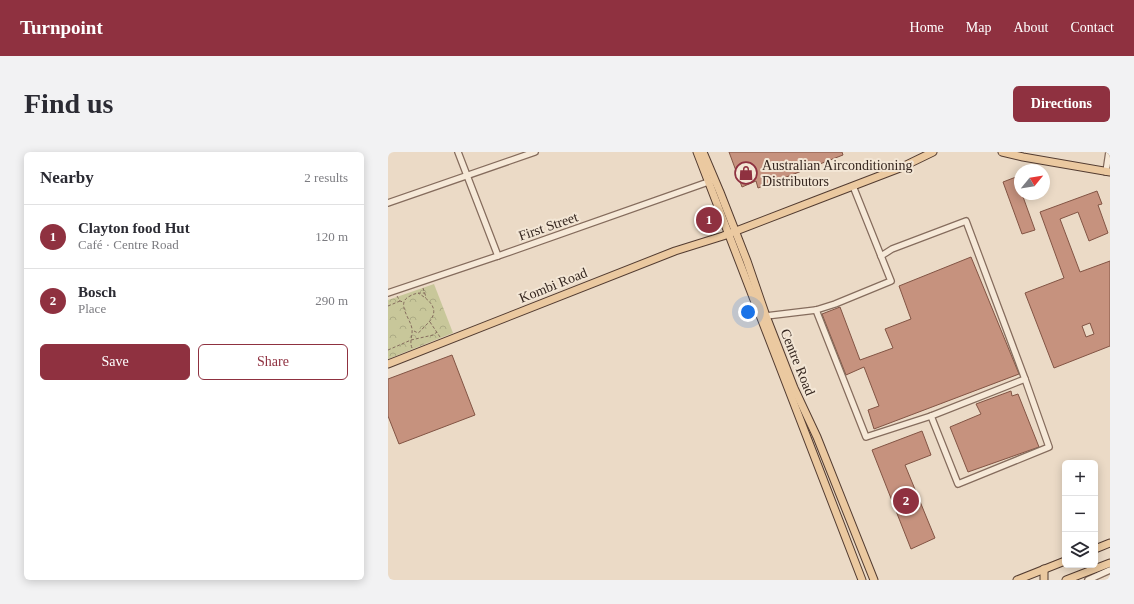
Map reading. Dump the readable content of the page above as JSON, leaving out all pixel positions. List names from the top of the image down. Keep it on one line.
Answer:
{"streets":{"main road":["Kombi Road","Centre Road"],"street":["First Street"]},"crossings":[["First Street","Centre Road"],["Kombi Road","Centre Road"]],"places":{"shop":["Australian Airconditioning Distributors"]},"north":"top right","page":{"header":"Turnpoint","nav":["Home","Map","About","Contact"],"buttons":["Directions",["Save","Share"]],"title":"Find us","heading":["Nearby","2 results"],"list":[{"mark":"1","name":"Clayton food Hut","note":"Café · Centre Road","value":"120 m"},{"mark":"2","name":"Bosch","note":"Place","value":"290 m"}],"pins":["1","2"],"map_buttons":["+","−"]}}
